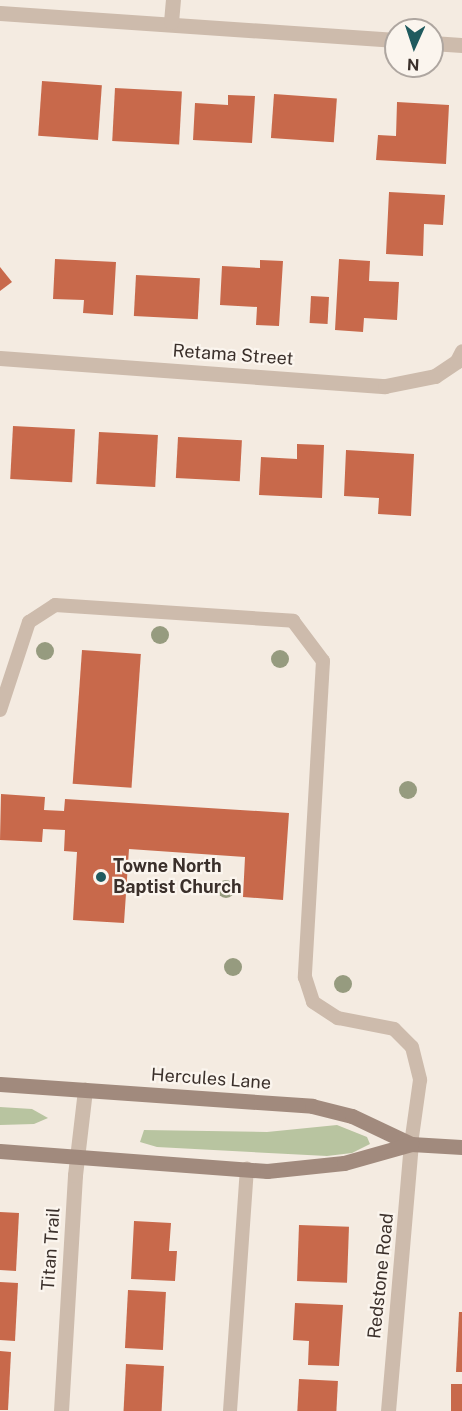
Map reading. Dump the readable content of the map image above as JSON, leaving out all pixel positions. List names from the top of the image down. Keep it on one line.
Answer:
{"streets":{"street":["Retama Street","Hercules Lane","Titan Trail","Redstone Road"]},"crossings":[["Hercules Lane","Titan Trail"],["Hercules Lane","Redstone Road"]],"places":["Towne North Baptist Church"],"north":"bottom"}
